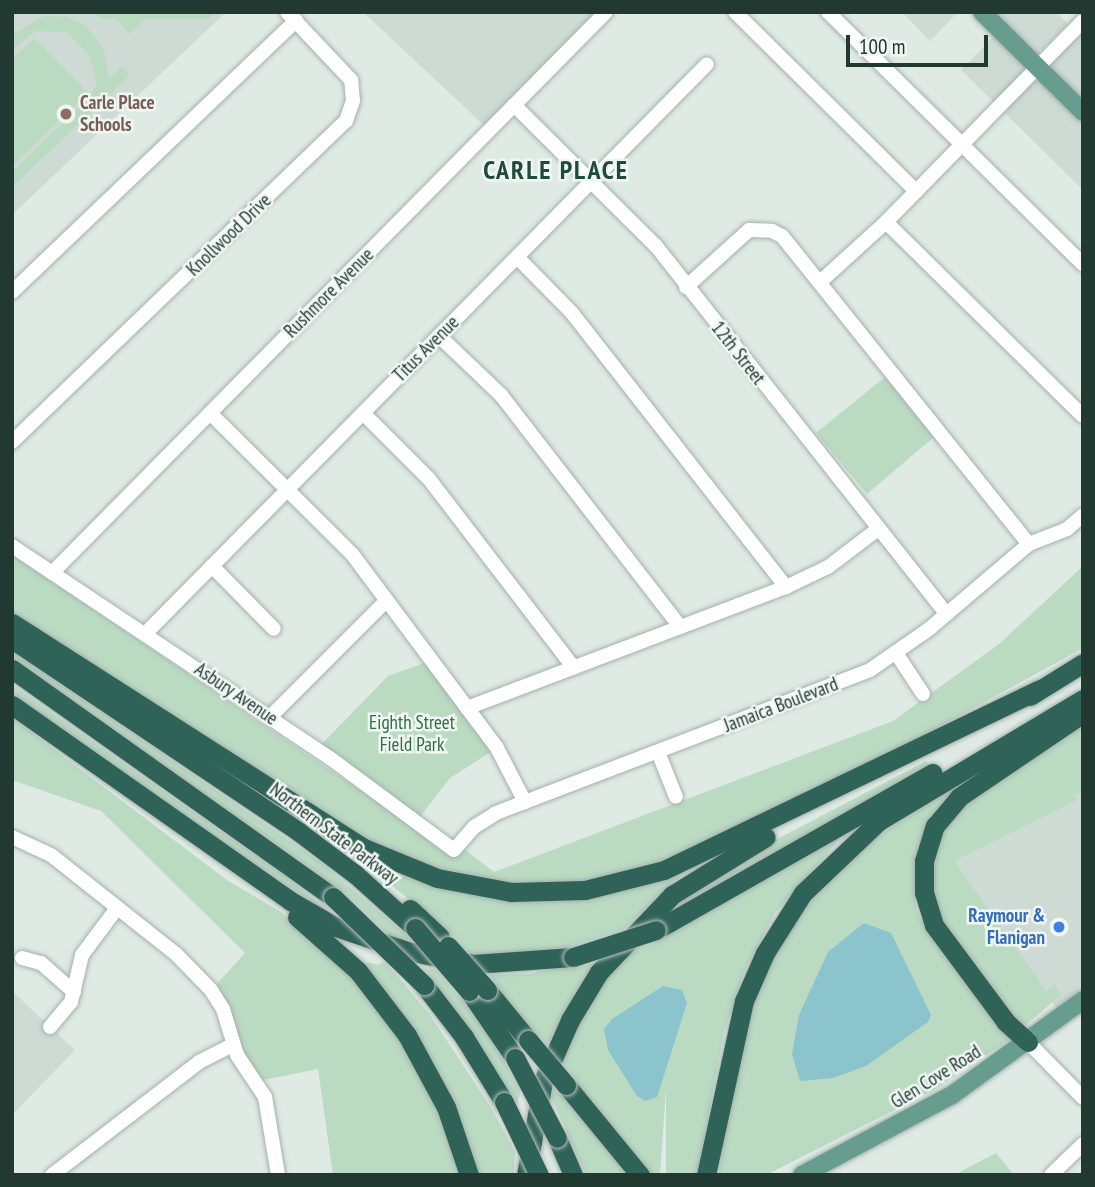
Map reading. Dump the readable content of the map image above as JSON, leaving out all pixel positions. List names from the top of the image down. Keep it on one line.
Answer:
{"streets":{"highway":["Northern State Parkway"],"main road":["Glen Cove Road"],"street":["Knollwood Drive","Rushmore Avenue","Titus Avenue","12th Street","Asbury Avenue","Jamaica Boulevard"]},"crossings":[["Rushmore Avenue","12th Street"],["Rushmore Avenue","Asbury Avenue"],["Titus Avenue","12th Street"],["Titus Avenue","Asbury Avenue"],["12th Street","Jamaica Boulevard"],["Asbury Avenue","Jamaica Boulevard"]],"districts":["CARLE PLACE"],"parks":["Eighth Street Field Park"],"places":["Carle Place Schools","Raymour & Flanigan"],"scale_bar":"100 m"}
